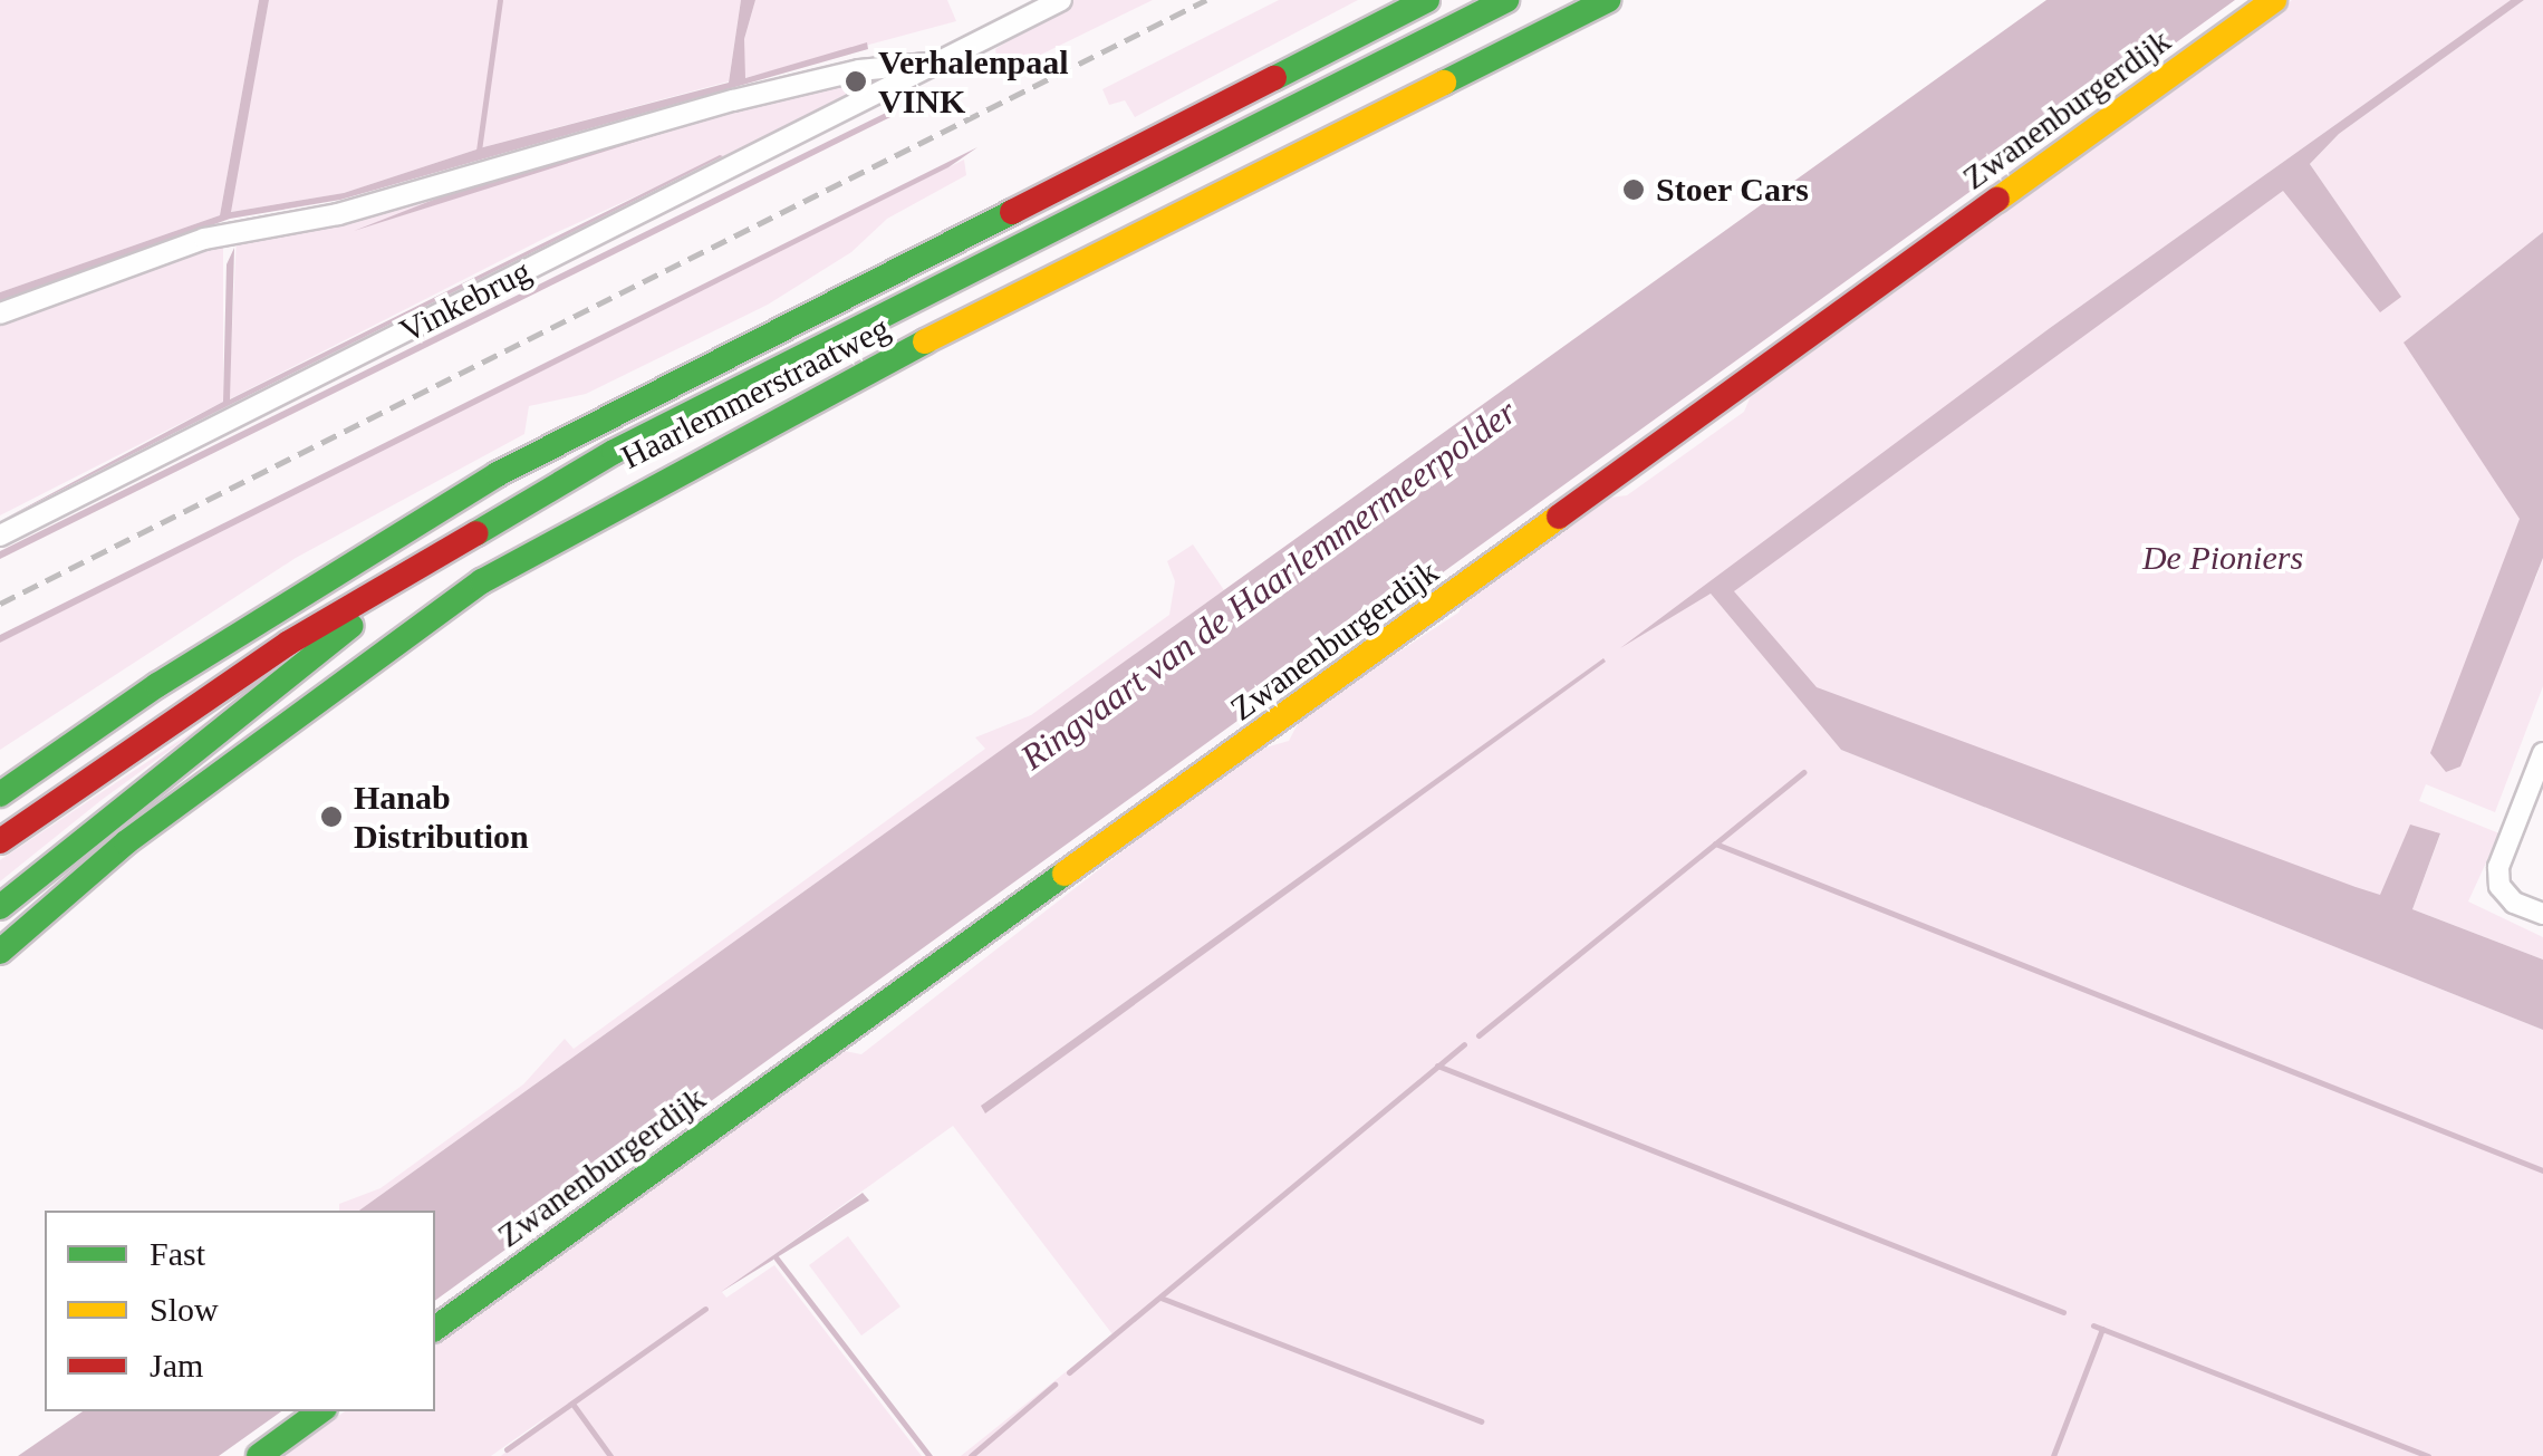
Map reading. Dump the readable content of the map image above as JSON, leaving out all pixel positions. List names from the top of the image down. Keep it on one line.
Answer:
{"streets":{"main road":["Zwanenburgerdijk","Haarlemmerstraatweg"],"street":["Vinkebrug"]},"water":["Ringvaart van de Haarlemmermeerpolder"],"parks":["De Pioniers"],"places":["Verhalenpaal VINK","Stoer Cars","Hanab Distribution"],"legend":["Fast","Slow","Jam"]}
